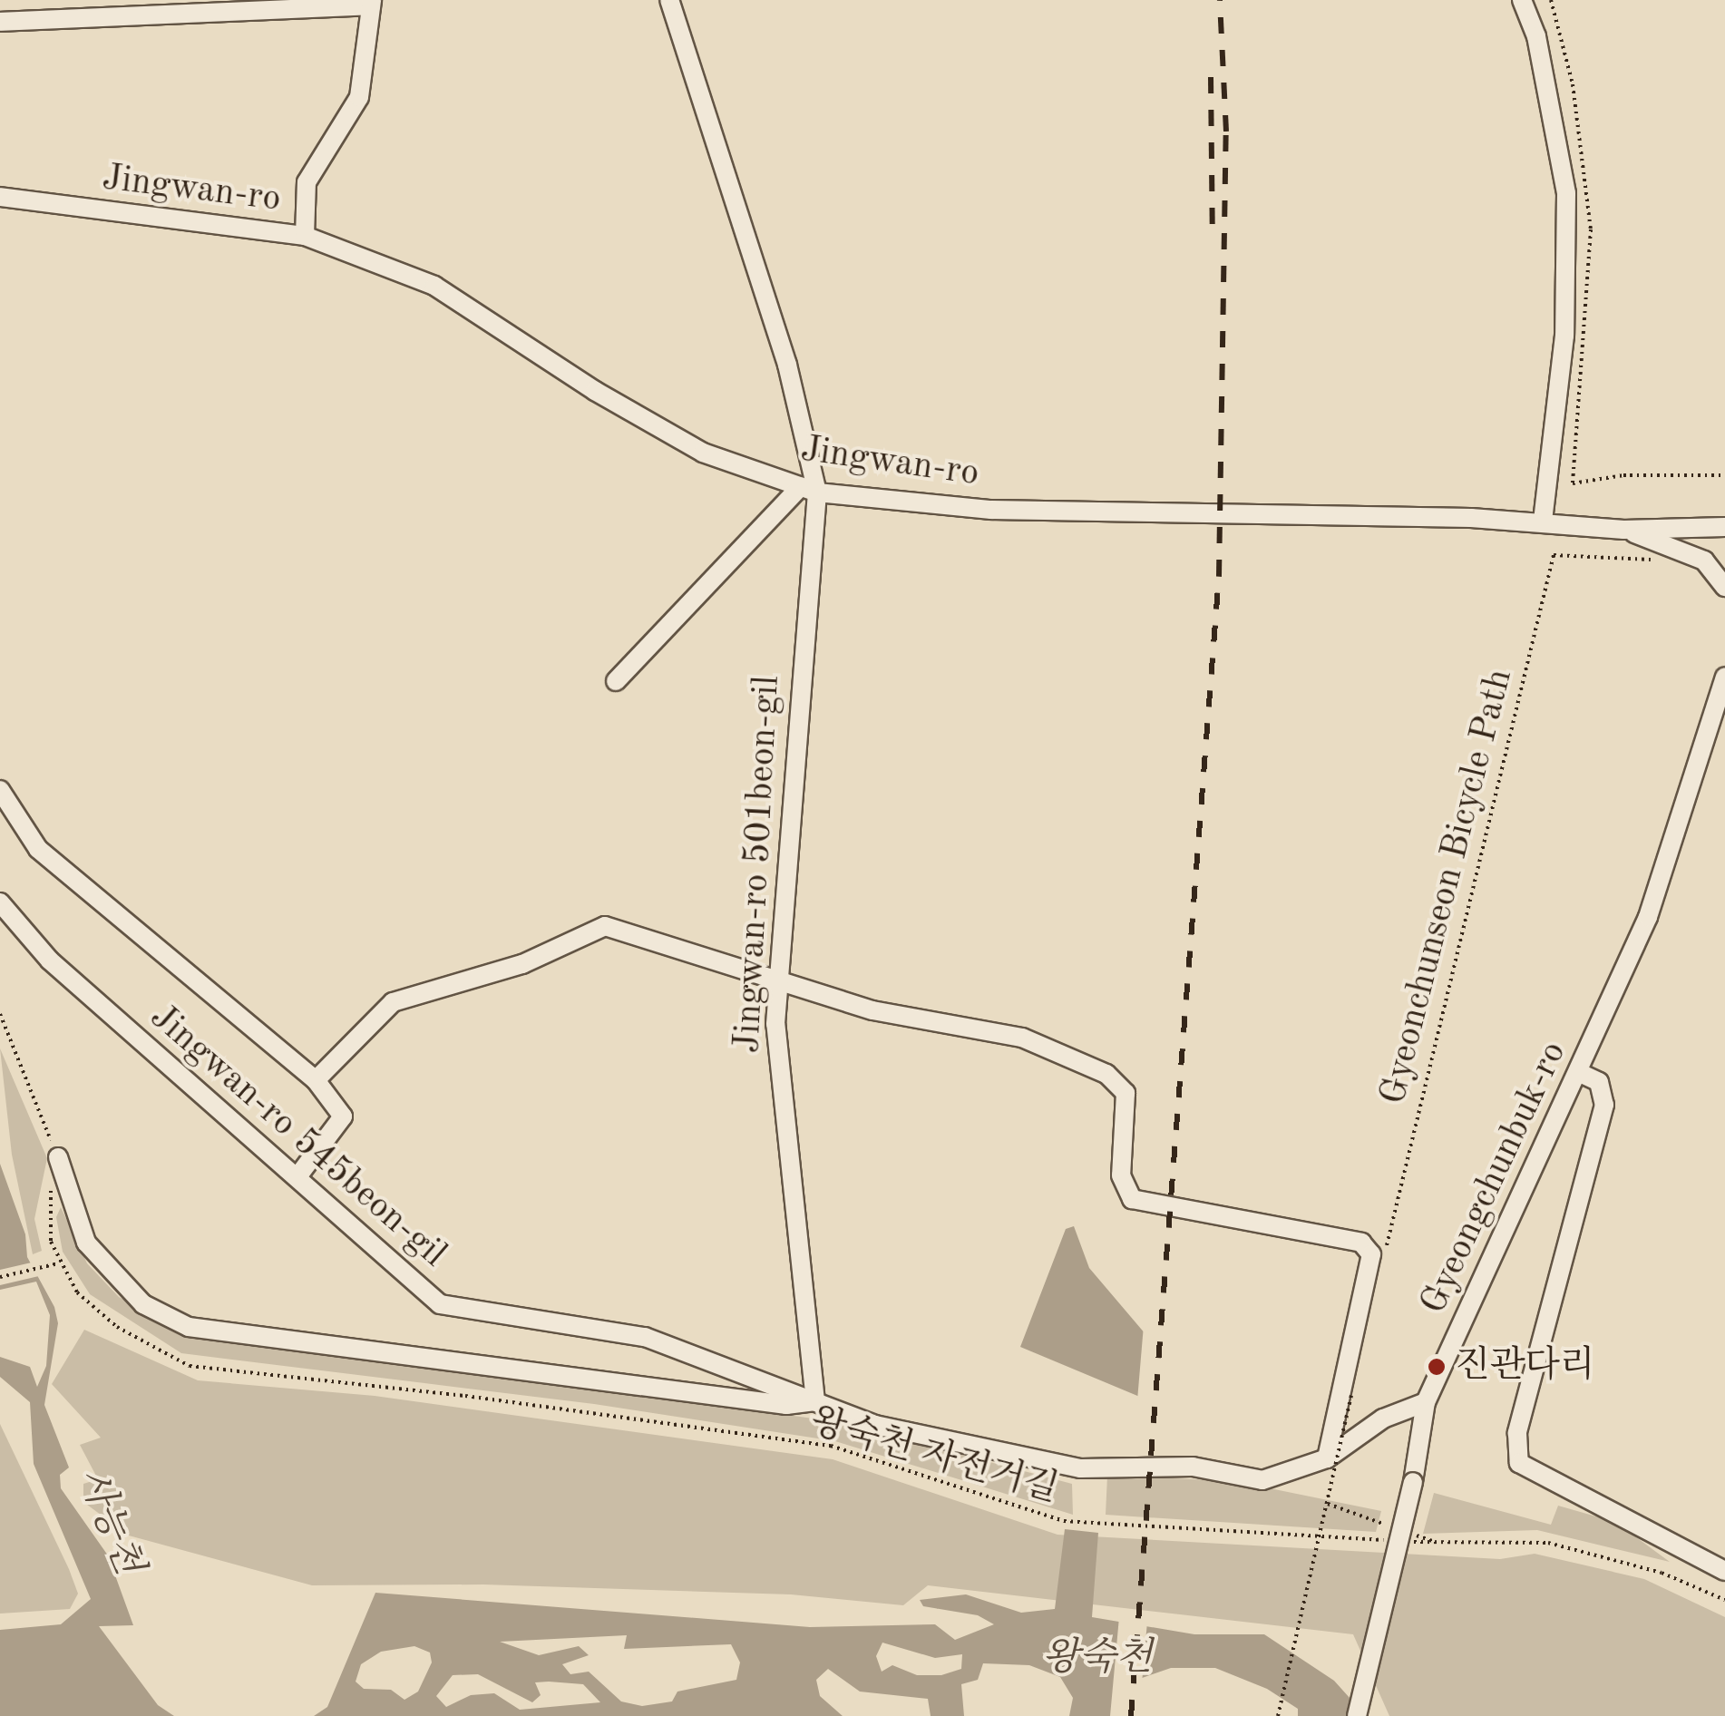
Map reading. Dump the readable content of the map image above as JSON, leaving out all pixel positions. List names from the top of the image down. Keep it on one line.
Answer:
{"streets":{"street":["Jingwan-ro","Jingwan-ro 501beon-gil","Jingwan-ro 545beon-gil","Gyeongchunbuk-ro"],"path":["Gyeonchunseon Bicycle Path","왕숙천 자전거길"]},"crossings":[["Jingwan-ro","Jingwan-ro 501beon-gil"],["Jingwan-ro 501beon-gil","Jingwan-ro 545beon-gil"],["Jingwan-ro 545beon-gil","Gyeongchunbuk-ro"]],"water":["사능천","왕숙천"],"places":["진관다리"]}
